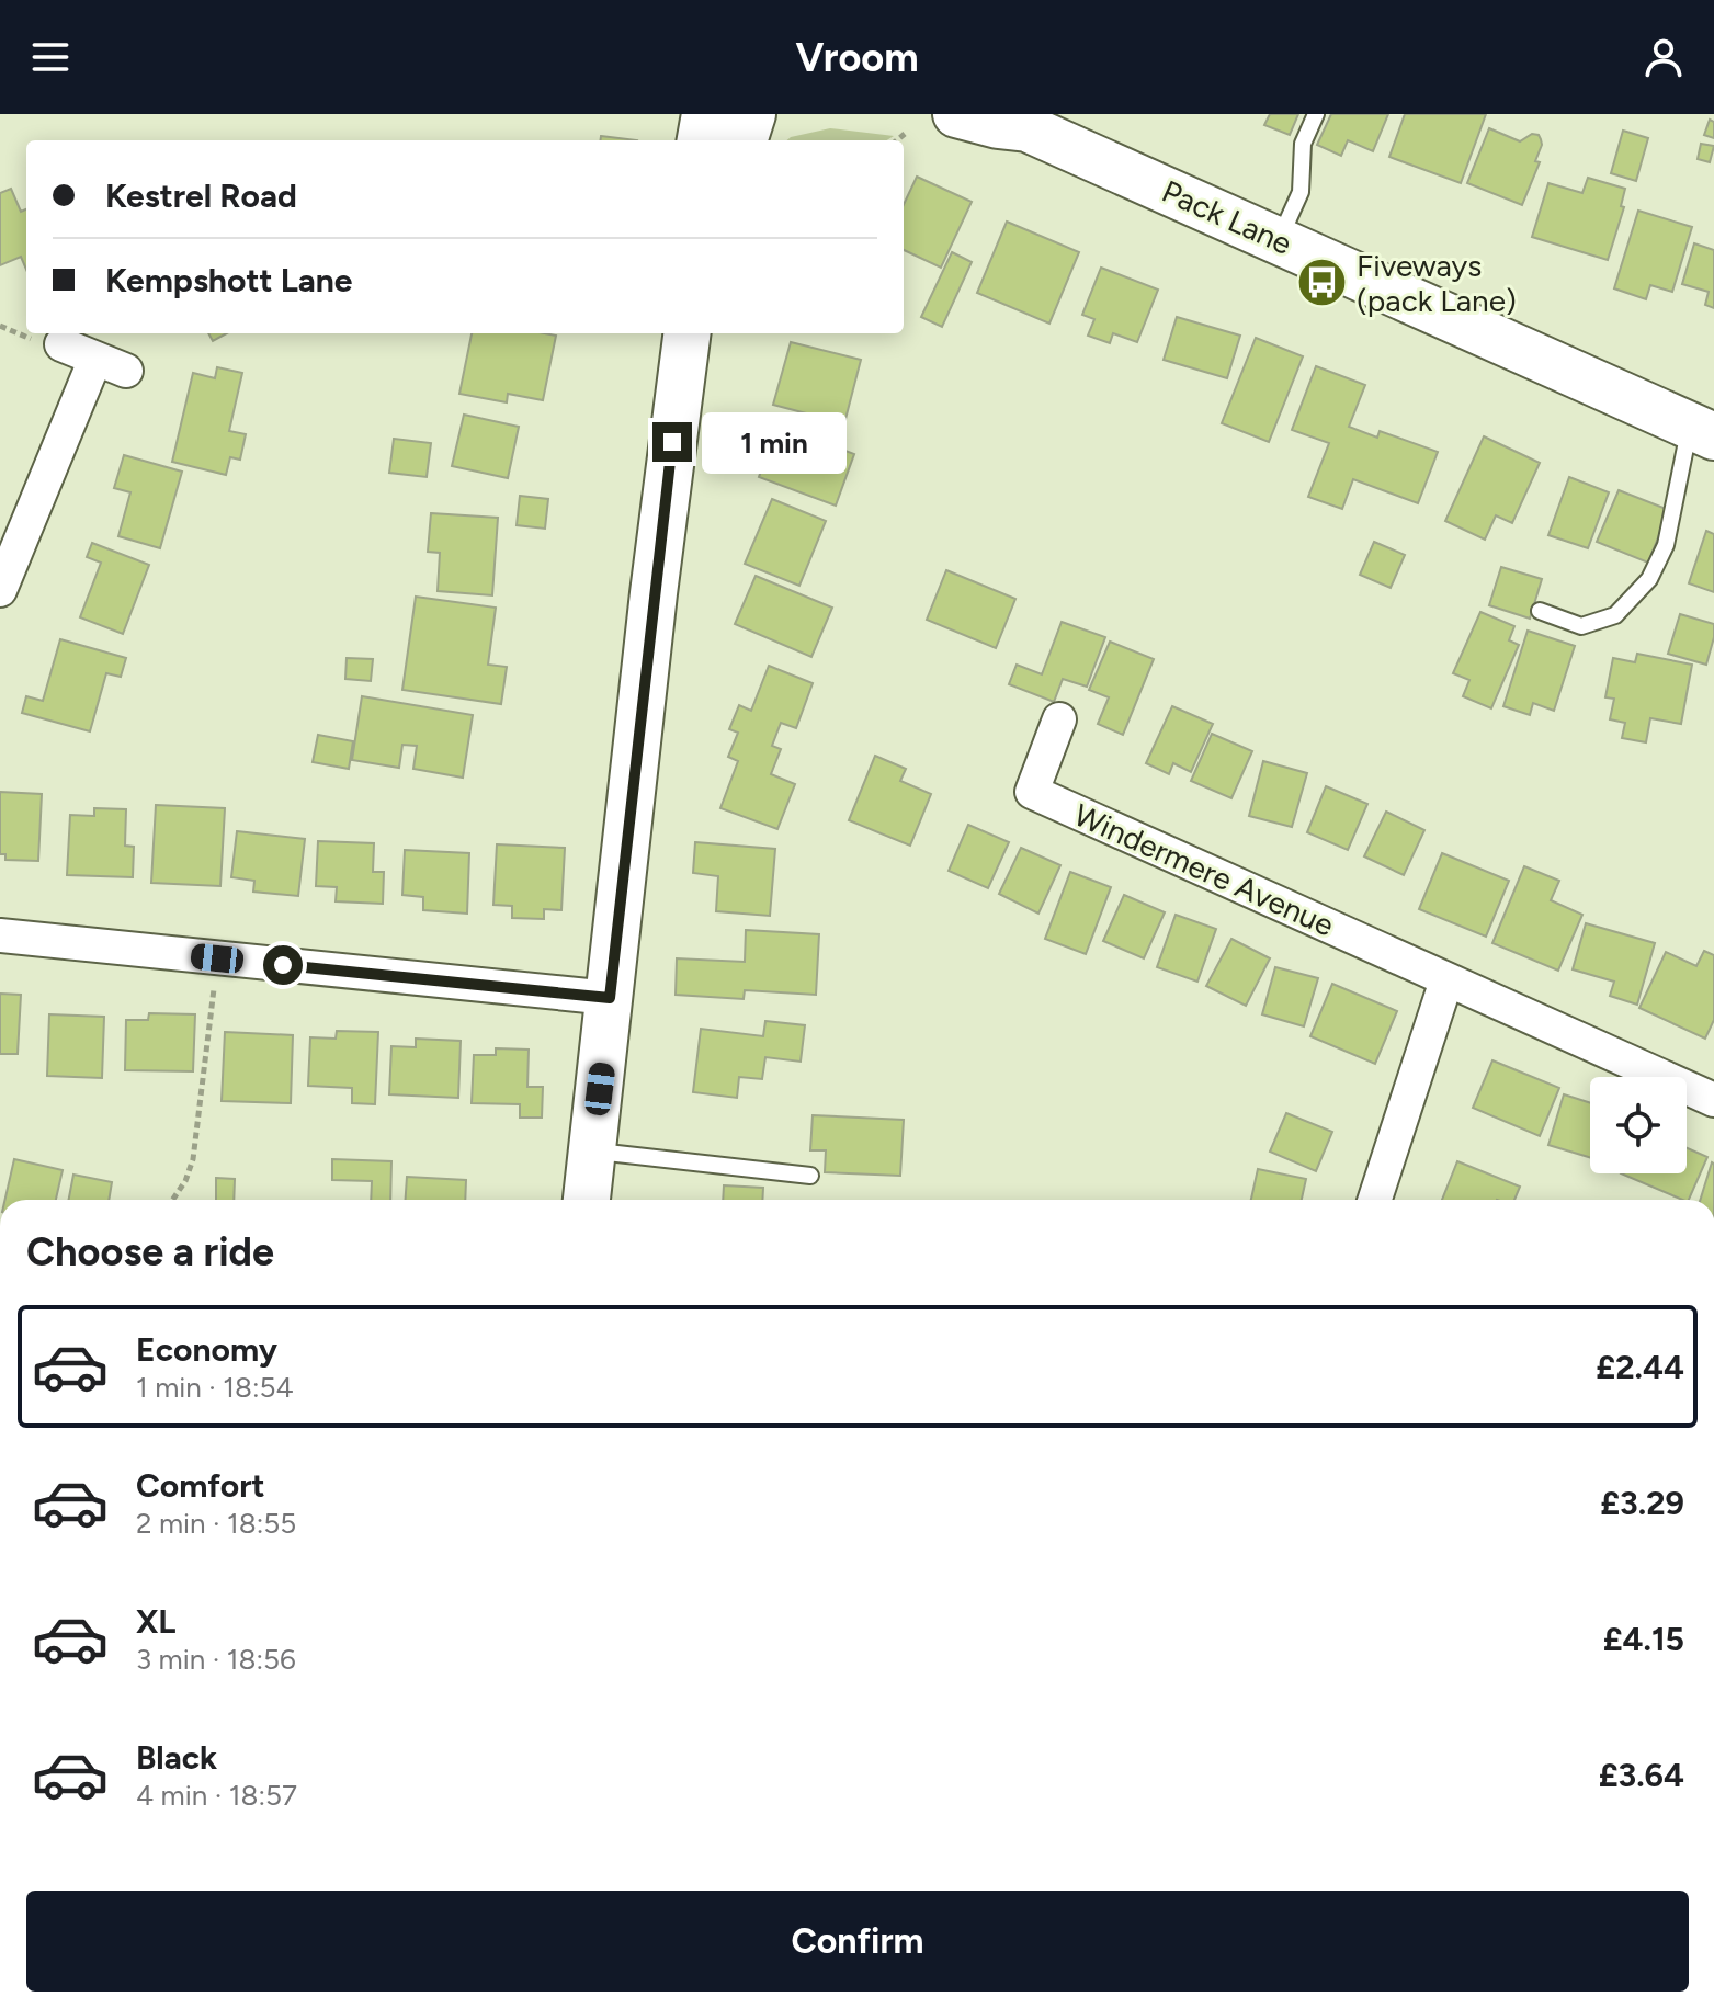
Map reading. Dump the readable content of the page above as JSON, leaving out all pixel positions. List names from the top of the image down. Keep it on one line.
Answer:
{"streets":{"street":["Pack Lane","Windermere Avenue"]},"places":{"bus stop":["Fiveways (pack Lane)"]},"page":{"header":"Vroom","banner":["Kestrel Road","Kempshott Lane"],"bubble":"1 min","heading":"Choose a ride","list":[{"name":"Economy","note":"1 min · 18:54","value":"£2.44"},{"name":"Comfort","note":"2 min · 18:55","value":"£3.29"},{"name":"XL","note":"3 min · 18:56","value":"£4.15"},{"name":"Black","note":"4 min · 18:57","value":"£3.64"}],"buttons":"Confirm"}}
